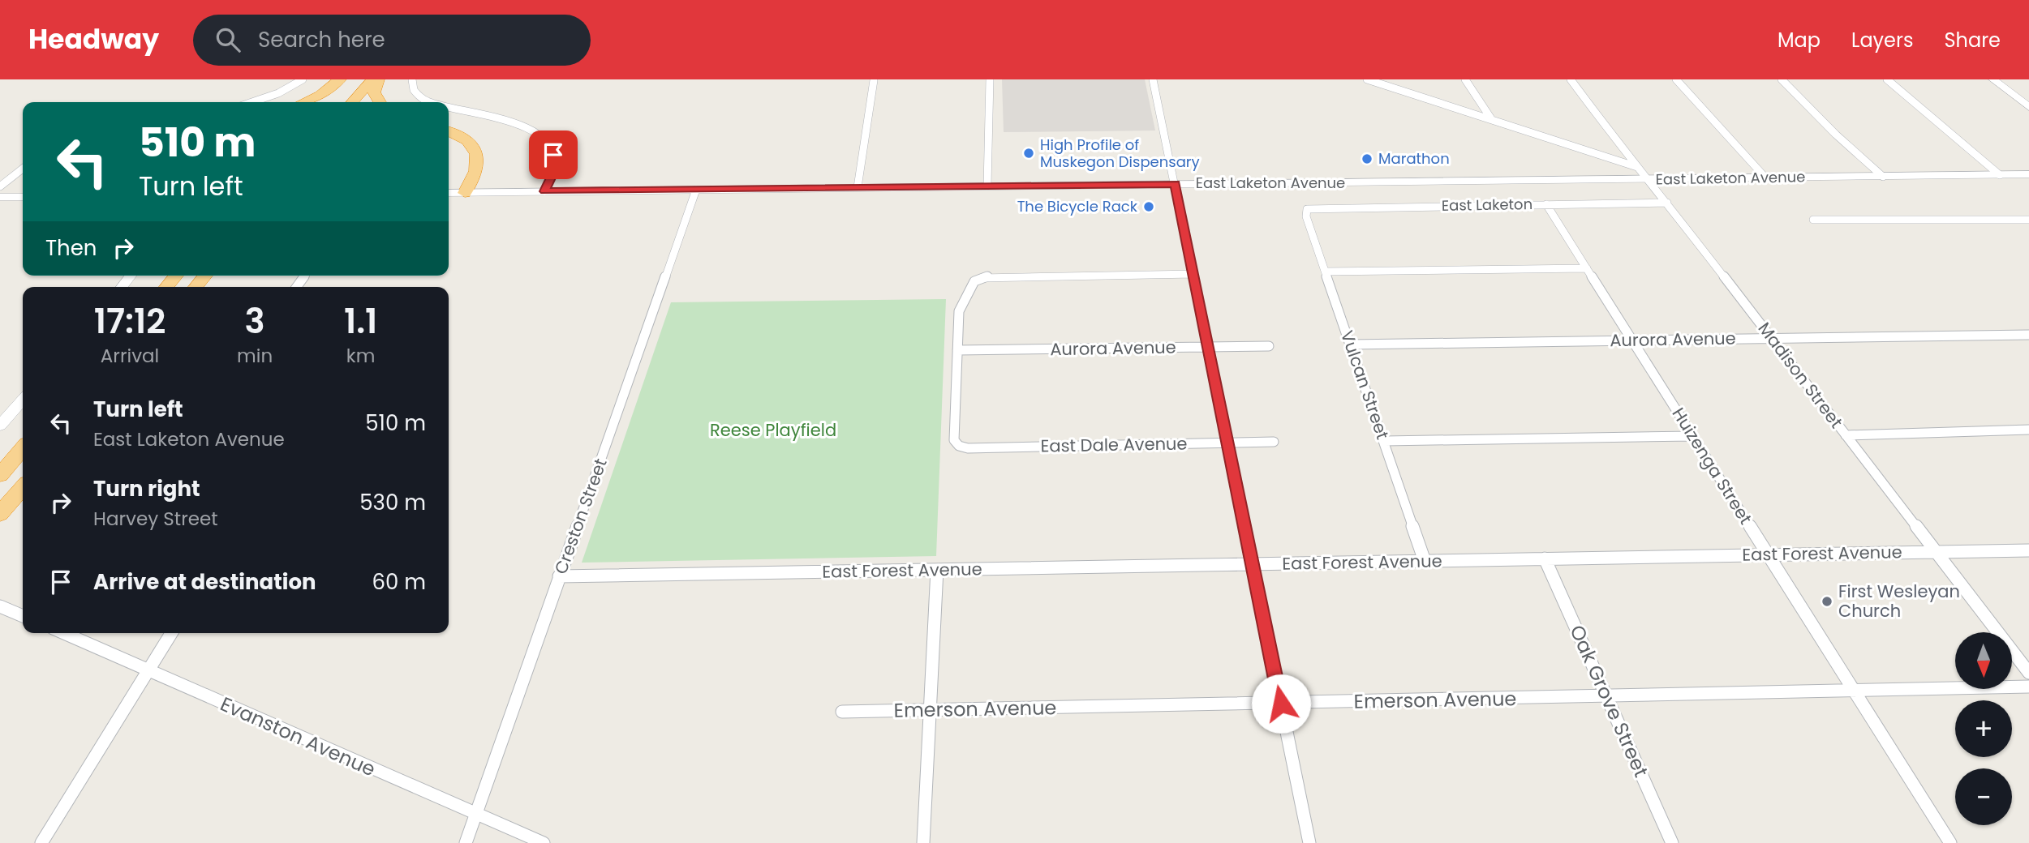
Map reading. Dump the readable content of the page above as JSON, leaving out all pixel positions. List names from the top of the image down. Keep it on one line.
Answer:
{"streets":{"main road":["East Laketon Avenue"],"street":["East Laketon","Aurora Avenue","Madison Street","Vulcan Street","East Dale Avenue","Huizenga Street","Creston Street","East Forest Avenue","Emerson Avenue","Oak Grove Street","Evanston Avenue"]},"crossings":[["East Laketon Avenue","Madison Street"],["East Laketon Avenue","Creston Street"],["East Laketon","Madison Street"],["East Laketon","Vulcan Street"],["East Laketon","Huizenga Street"],["Aurora Avenue","Madison Street"],["Aurora Avenue","Vulcan Street"],["Aurora Avenue","East Dale Avenue"],["Aurora Avenue","Huizenga Street"],["Madison Street","East Forest Avenue"],["Vulcan Street","East Forest Avenue"],["Huizenga Street","East Forest Avenue"],["Huizenga Street","Emerson Avenue"],["Creston Street","East Forest Avenue"],["Creston Street","Evanston Avenue"],["East Forest Avenue","Oak Grove Street"],["Emerson Avenue","Oak Grove Street"]],"parks":["Reese Playfield"],"places":["High Profile of Muskegon Dispensary","Marathon","The Bicycle Rack","First Wesleyan Church"],"north":"bottom","page":{"header":"Headway","search":"Search here","nav":["Map","Layers","Share"],"turn":["510 m","Turn left"],"then":"Then","eta":["17:12","Arrival","3","min","1.1","km"],"list":[{"name":"Turn left","note":"East Laketon Avenue","value":"510 m"},{"name":"Turn right","note":"Harvey Street","value":"530 m"},{"name":"Arrive at destination","value":"60 m"}],"map_buttons":["+","−"]}}
